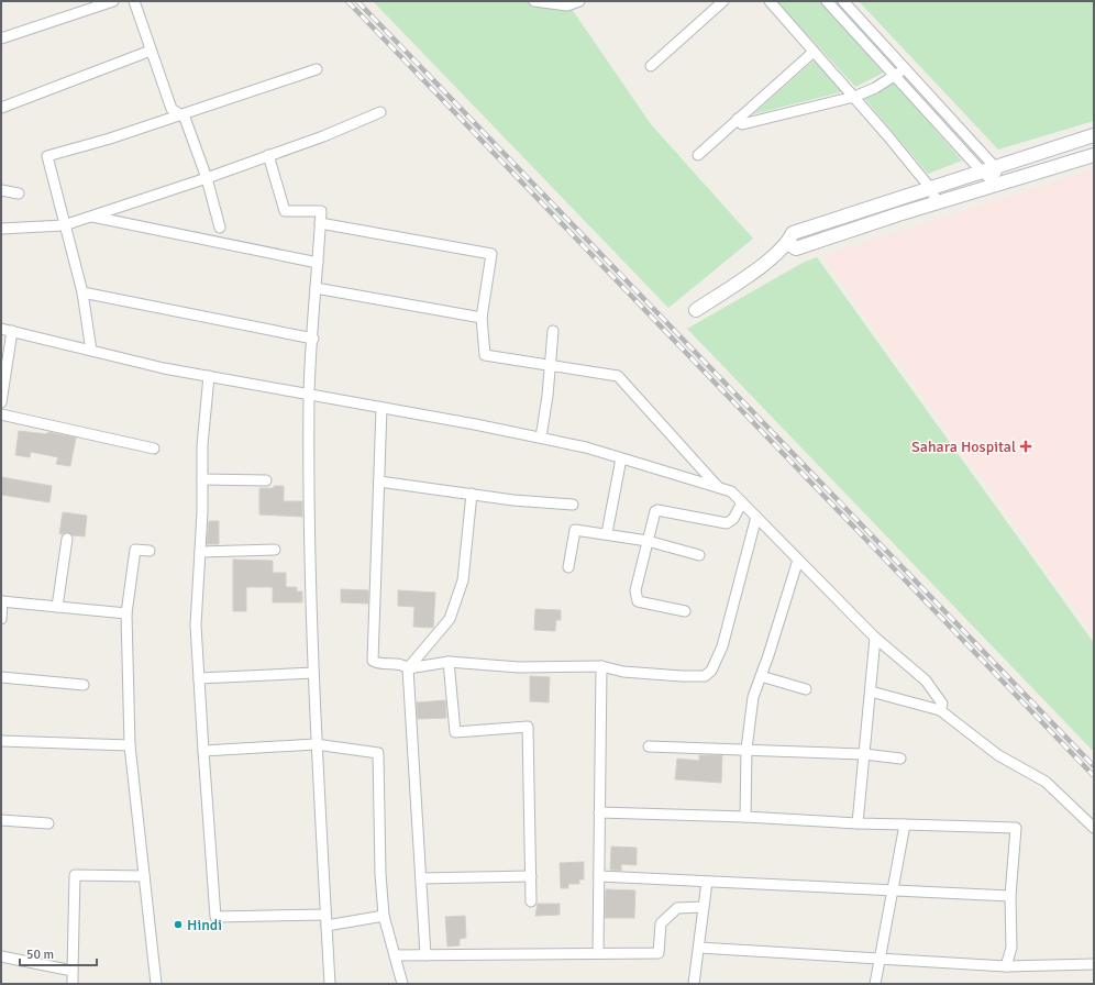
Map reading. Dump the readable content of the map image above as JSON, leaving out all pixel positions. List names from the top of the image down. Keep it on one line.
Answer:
{"places":{"health":["Sahara Hospital"],"other":["Hindi"]},"scale_bar":"50 m"}
